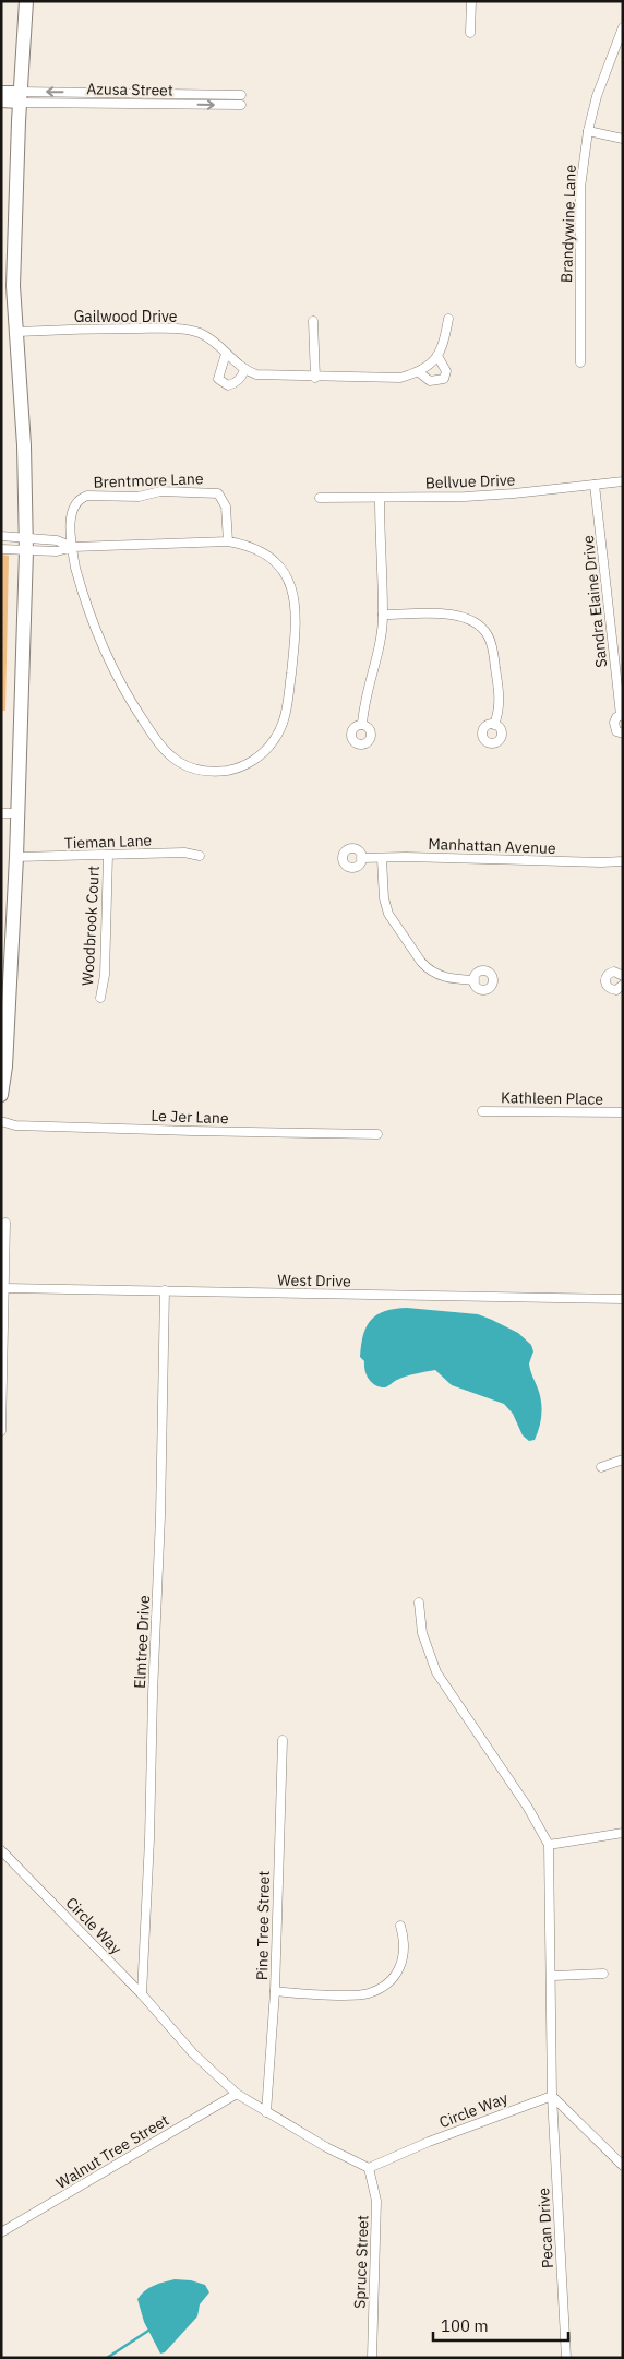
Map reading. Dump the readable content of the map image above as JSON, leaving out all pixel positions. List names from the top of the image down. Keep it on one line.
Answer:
{"streets":{"street":["Azusa Street","Brandywine Lane","Gailwood Drive","Brentmore Lane","Bellvue Drive","Sandra Elaine Drive","Tieman Lane","Manhattan Avenue","Woodbrook Court","Kathleen Place","Le Jer Lane","West Drive","Elmtree Drive","Circle Way","Pine Tree Street","Walnut Tree Street","Pecan Drive","Spruce Street"]},"crossings":[["Bellvue Drive","Sandra Elaine Drive"],["Tieman Lane","Woodbrook Court"],["West Drive","Elmtree Drive"],["Elmtree Drive","Circle Way"],["Circle Way","Pine Tree Street"],["Circle Way","Walnut Tree Street"],["Circle Way","Pecan Drive"],["Circle Way","Spruce Street"]],"scale_bar":"100 m"}
